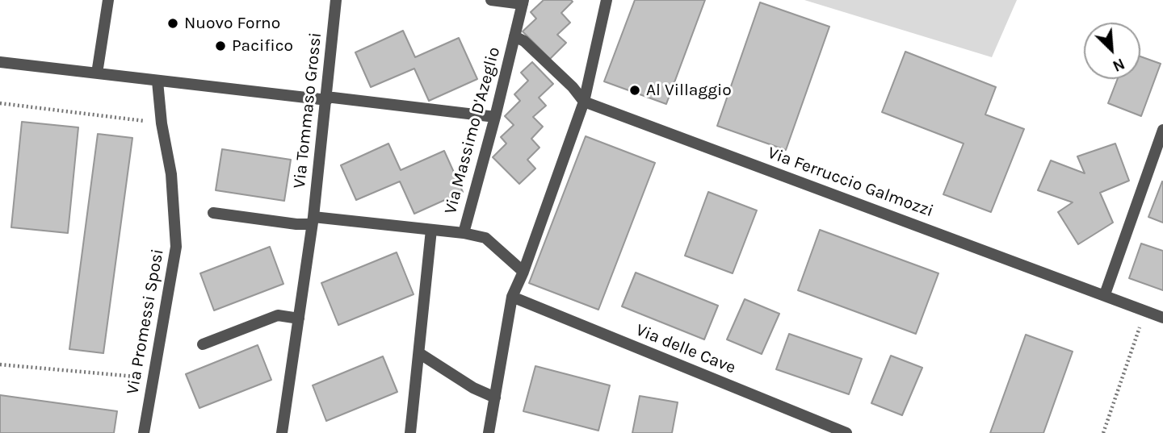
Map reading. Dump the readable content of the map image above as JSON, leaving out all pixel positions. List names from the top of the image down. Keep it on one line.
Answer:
{"streets":{"street":["Via Tommaso Grossi","Via Massimo D'Azeglio","Via Ferruccio Galmozzi","Via Promessi Sposi","Via delle Cave"]},"crossings":[["Via Massimo D'Azeglio","Via Ferruccio Galmozzi"]],"places":["Nuovo Forno","Pacifico","Al Villaggio"],"north":"bottom right"}
